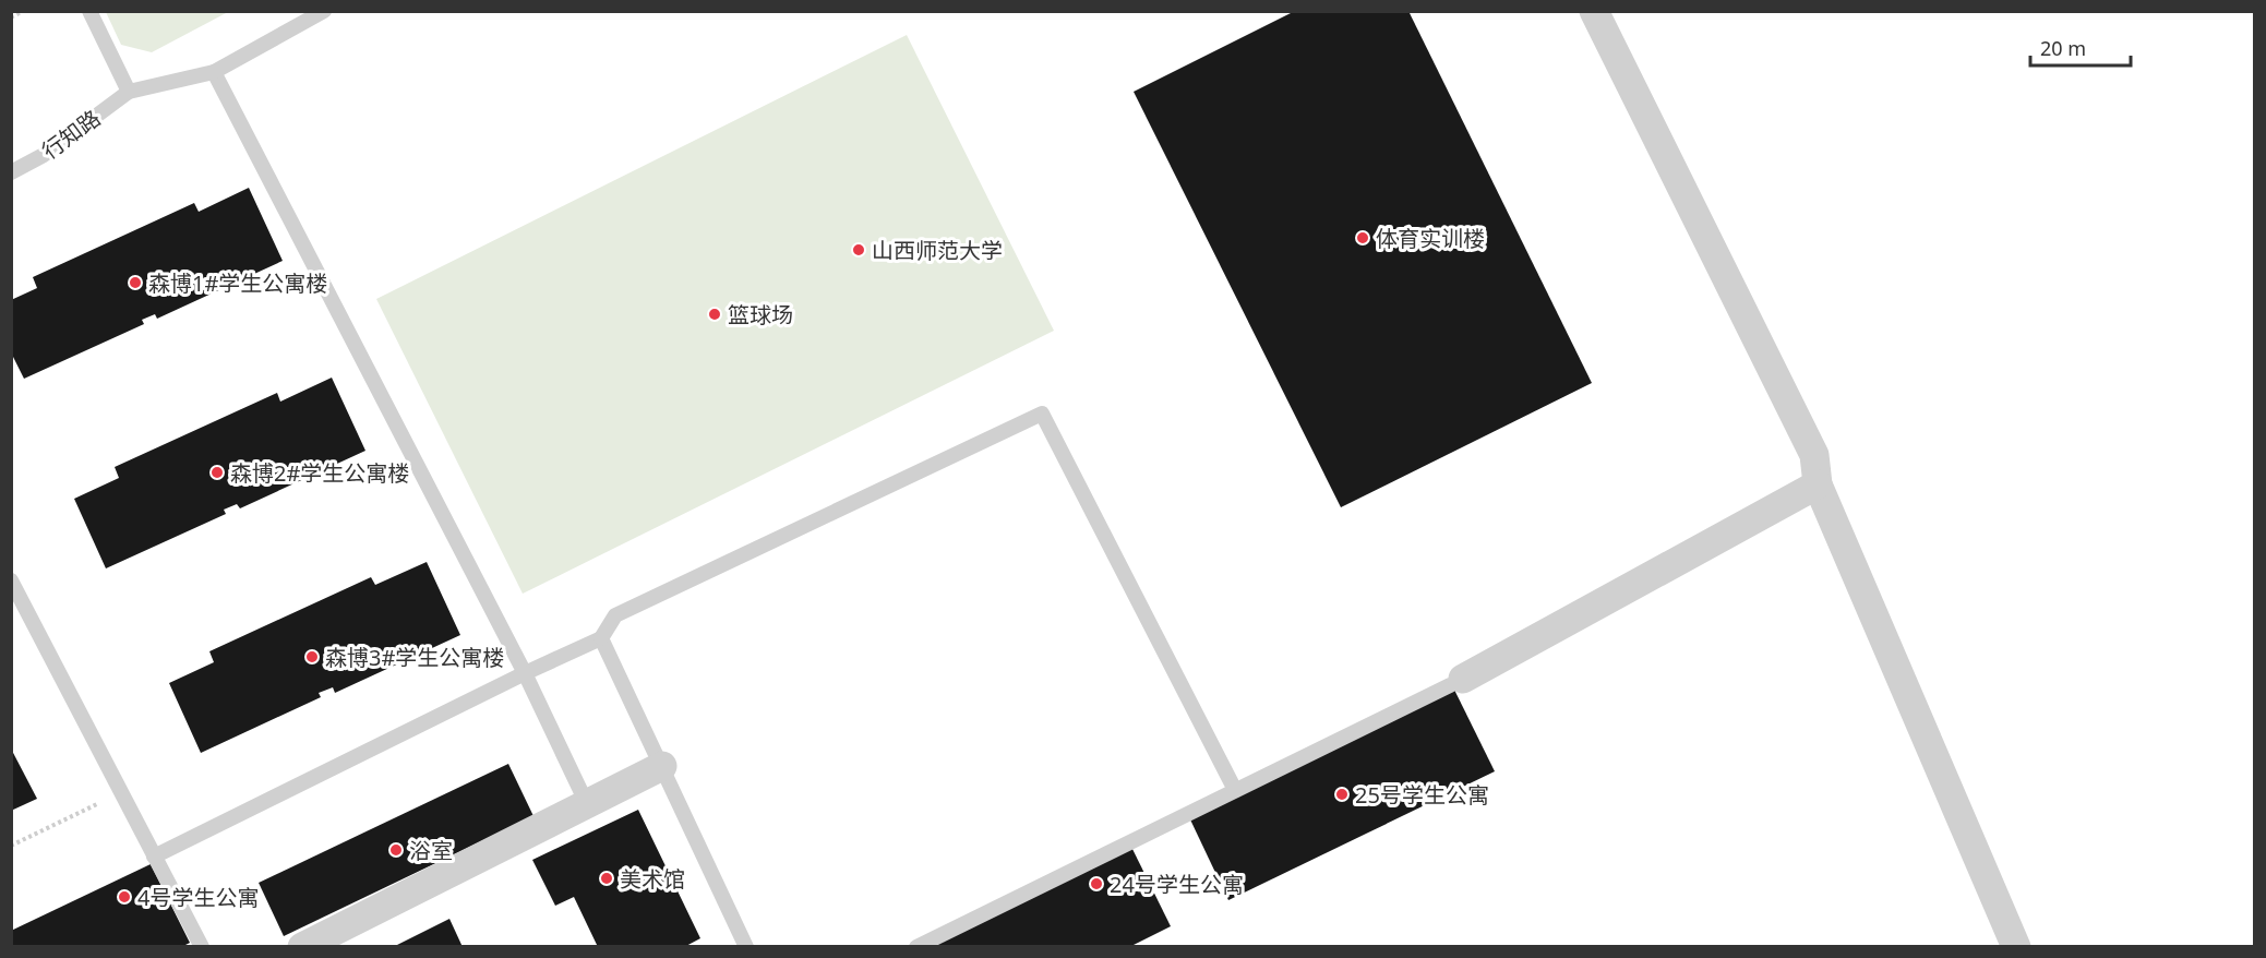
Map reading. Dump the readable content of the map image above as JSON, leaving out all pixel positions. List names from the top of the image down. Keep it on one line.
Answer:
{"streets":{"lane":["行知路"]},"places":["体育实训楼","山西师范大学","森博1#学生公寓楼","篮球场","森博2#学生公寓楼","森博3#学生公寓楼","25号学生公寓","浴室","美术馆","24号学生公寓","4号学生公寓"],"scale_bar":"20 m"}
